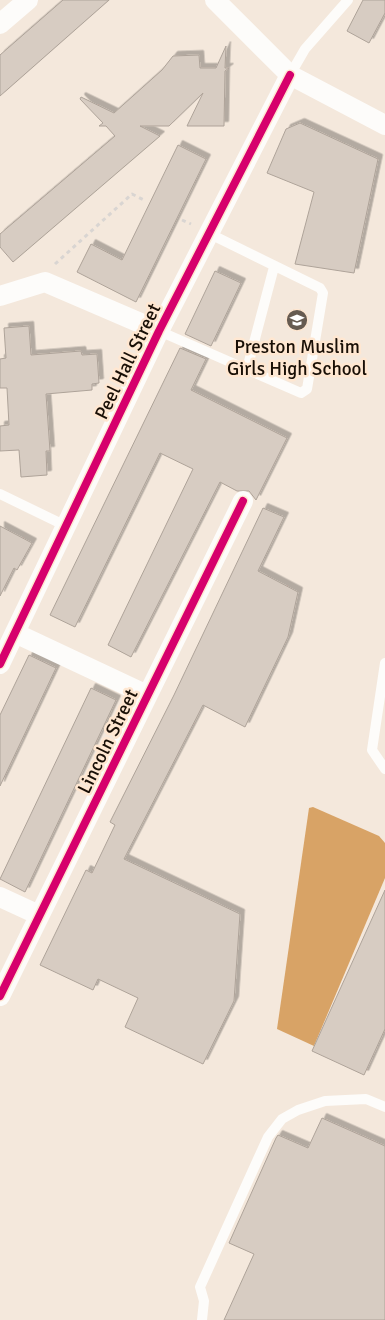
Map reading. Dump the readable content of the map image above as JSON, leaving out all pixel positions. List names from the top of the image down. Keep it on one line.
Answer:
{"streets":{"street":["Peel Hall Street","Lincoln Street"]},"places":{"school or university":["Preston Muslim Girls High School"]}}
